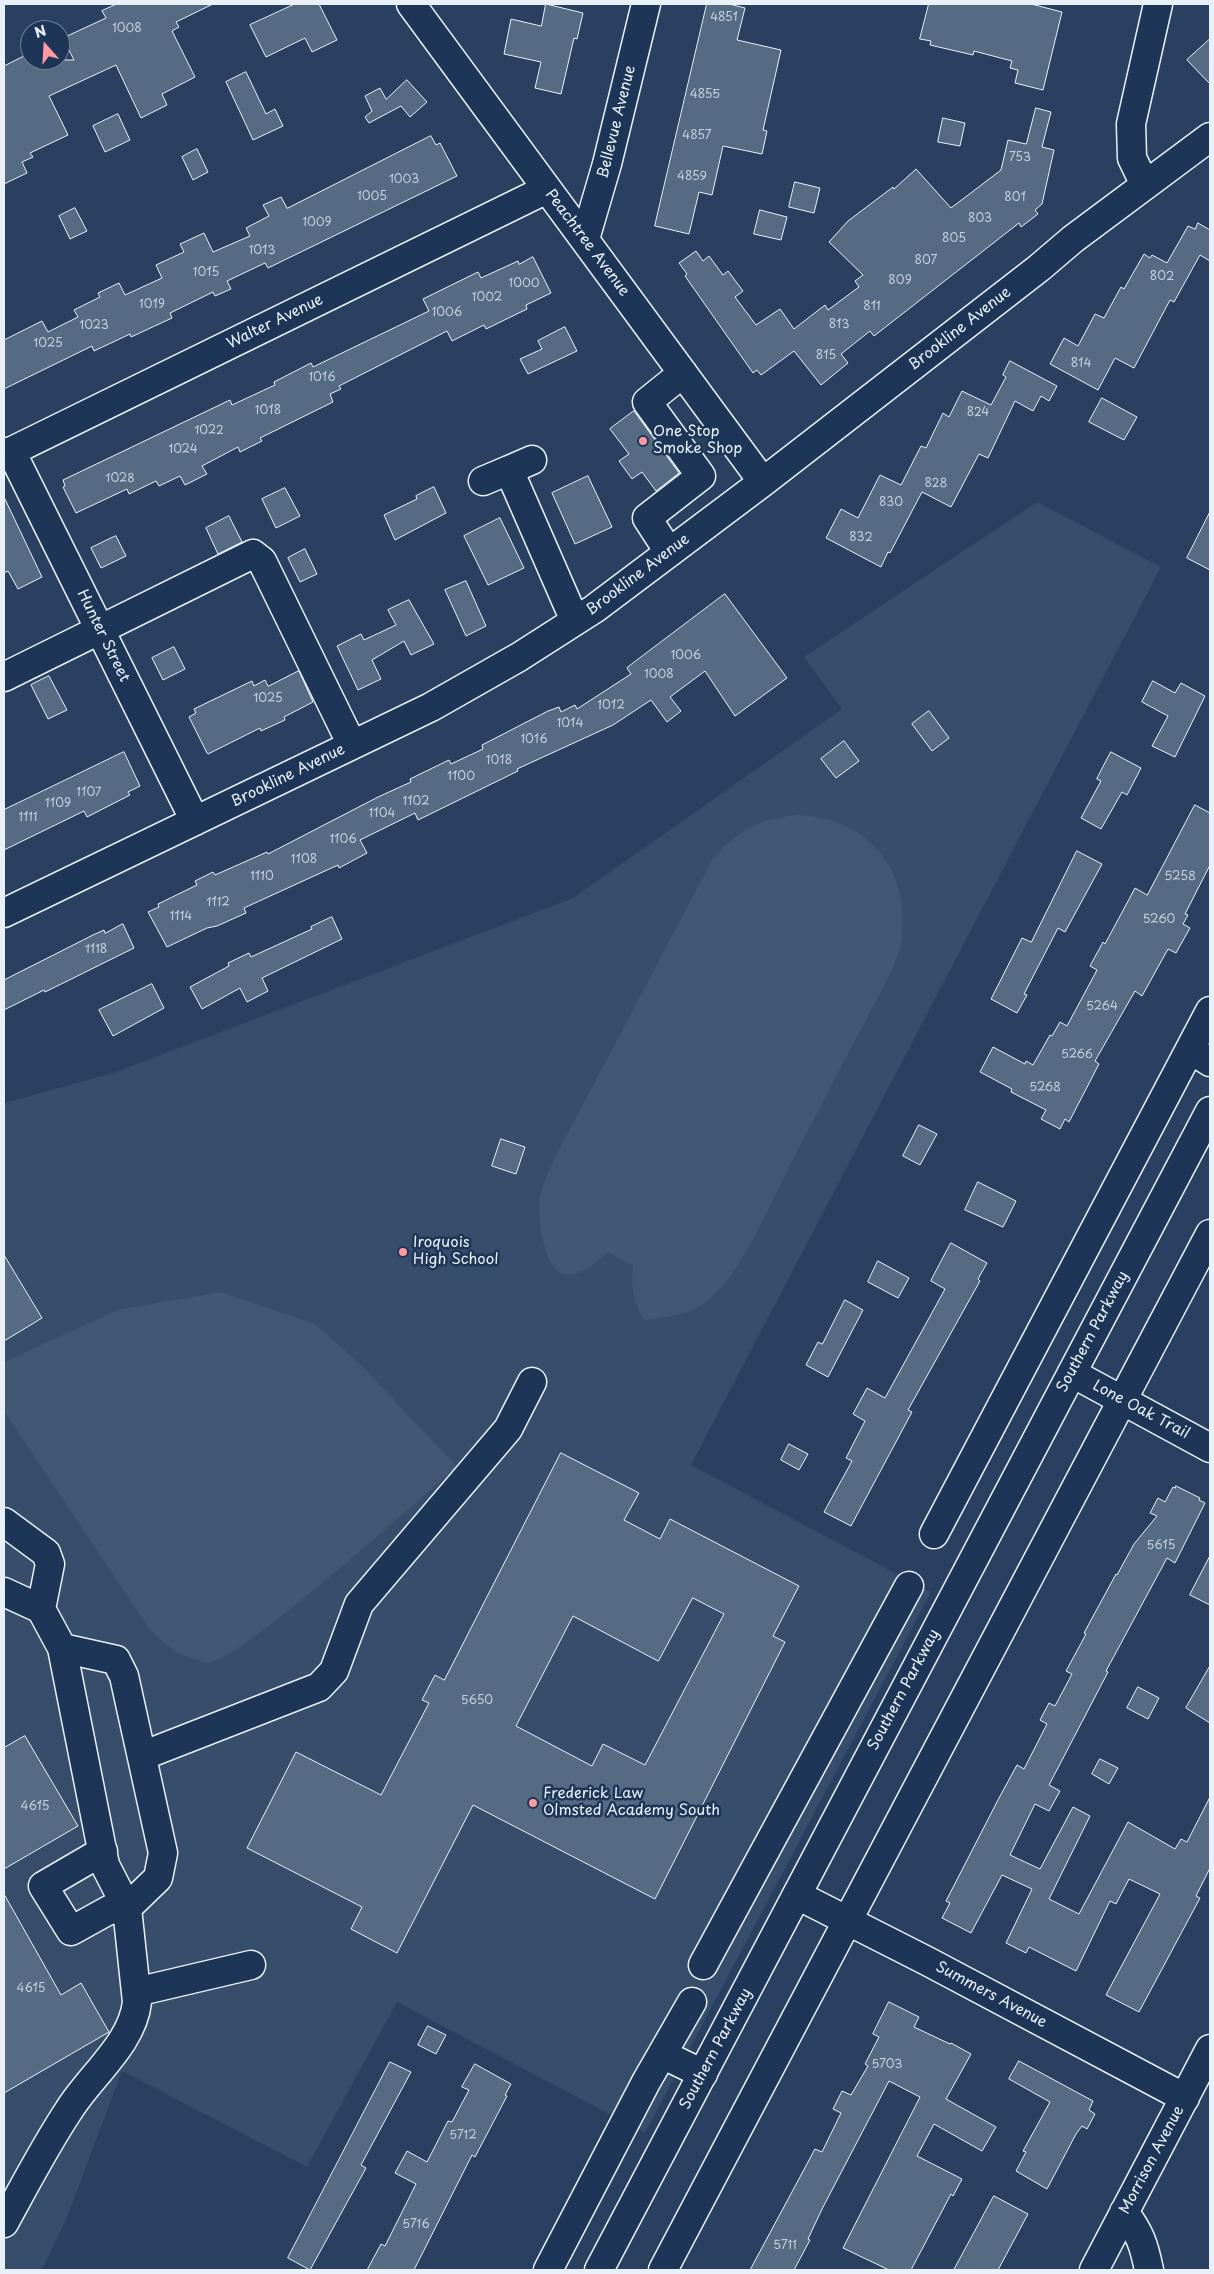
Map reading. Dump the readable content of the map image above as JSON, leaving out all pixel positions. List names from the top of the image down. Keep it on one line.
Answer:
{"streets":{"street":["Bellevue Avenue","Peachtree Avenue","Walter Avenue","Brookline Avenue","Hunter Street","Southern Parkway","Lone Oak Trail","Summers Avenue","Morrison Avenue"]},"crossings":[["Bellevue Avenue","Peachtree Avenue"],["Peachtree Avenue","Walter Avenue"],["Peachtree Avenue","Brookline Avenue"],["Walter Avenue","Hunter Street"],["Brookline Avenue","Hunter Street"],["Southern Parkway","Lone Oak Trail"],["Southern Parkway","Summers Avenue"],["Summers Avenue","Morrison Avenue"]],"places":["One Stop Smoke Shop","Iroquois High School","Frederick Law Olmsted Academy South"],"house_numbers":["4851","1008","4855","4857","753","4859","1003","1005","801","803","1009","805","1013","807","1015","802","809","1000","1002","1019","811","1006","813","1023","1025","815","814","1016","1018","824","1022","1024","1028","828","830","832","1006","1008","1025","1012","1014","1016","1018","1100","1107","1102","1109","1104","1111","1106","1108","1110","5258","1112","1114","5260","1118","5264","5266","5268","5615","5650","4615","4615","5703","5712","5716","5711"],"north":"top"}
